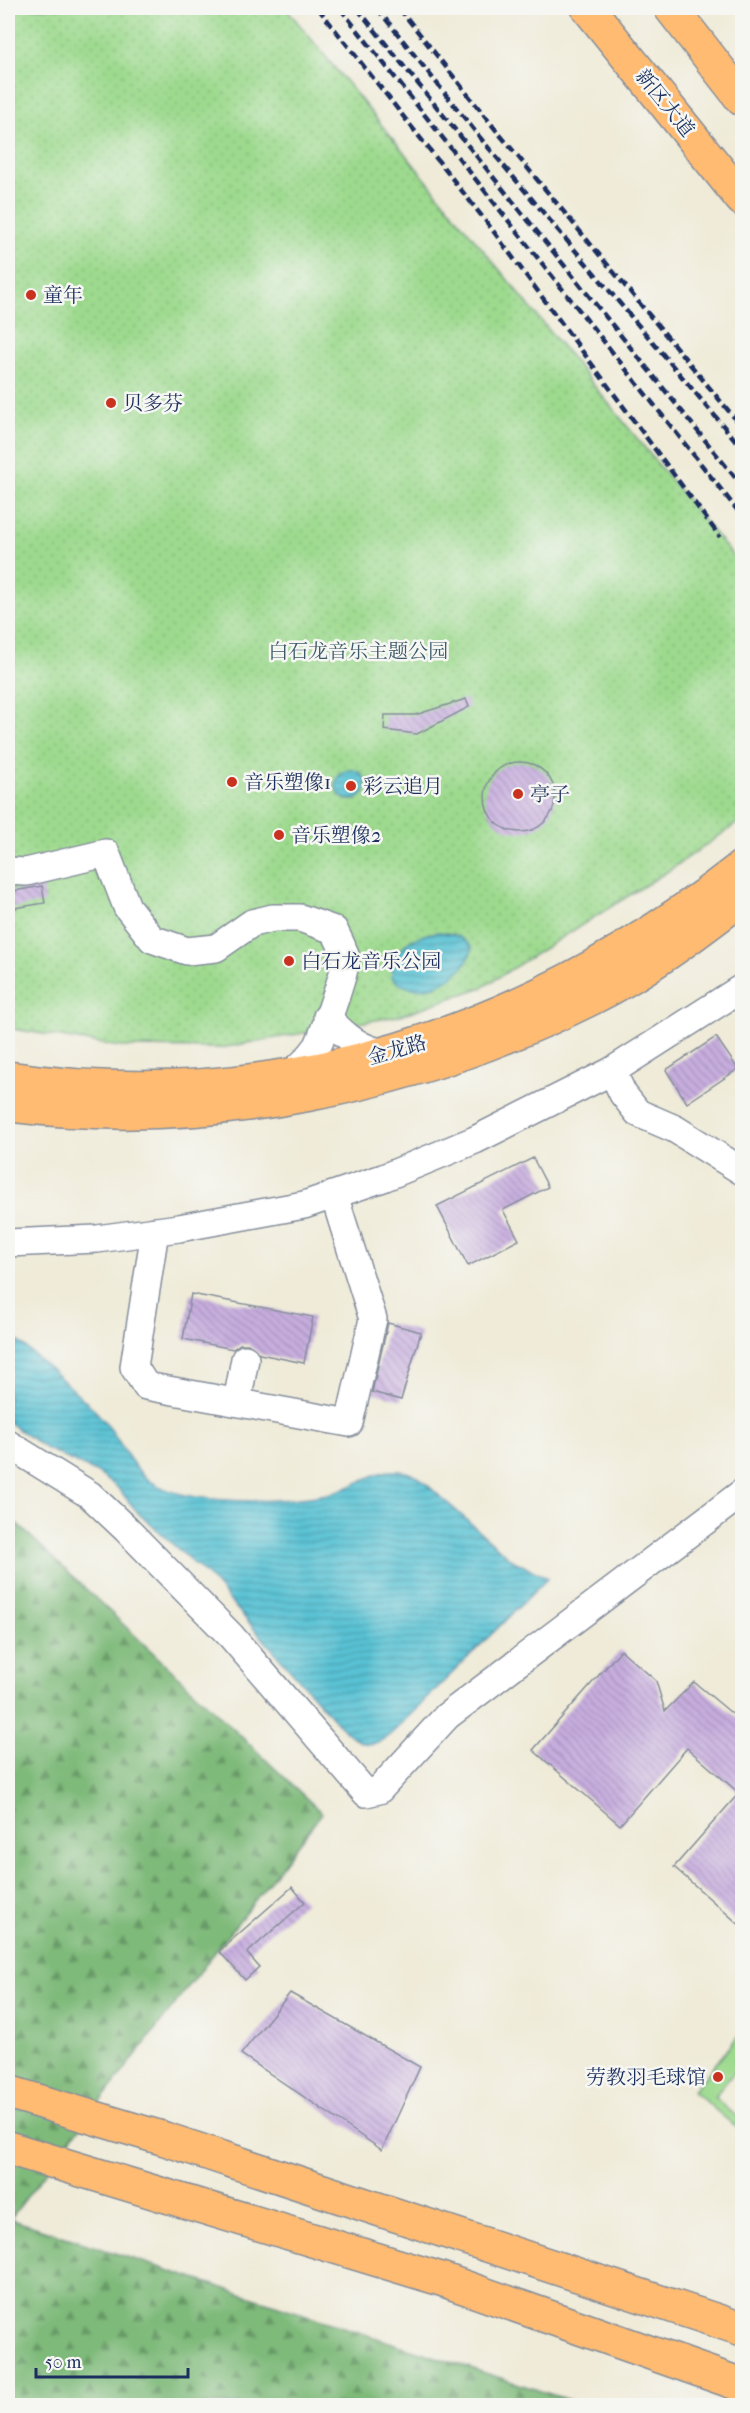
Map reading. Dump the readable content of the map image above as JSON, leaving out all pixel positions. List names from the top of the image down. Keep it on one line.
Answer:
{"streets":{"main road":["新区大道","金龙路"]},"parks":["白石龙音乐主题公园"],"places":["童年","贝多芬","音乐塑像1","彩云追月","亭子","音乐塑像2","白石龙音乐公园","劳教羽毛球馆"],"scale_bar":"50 m"}
